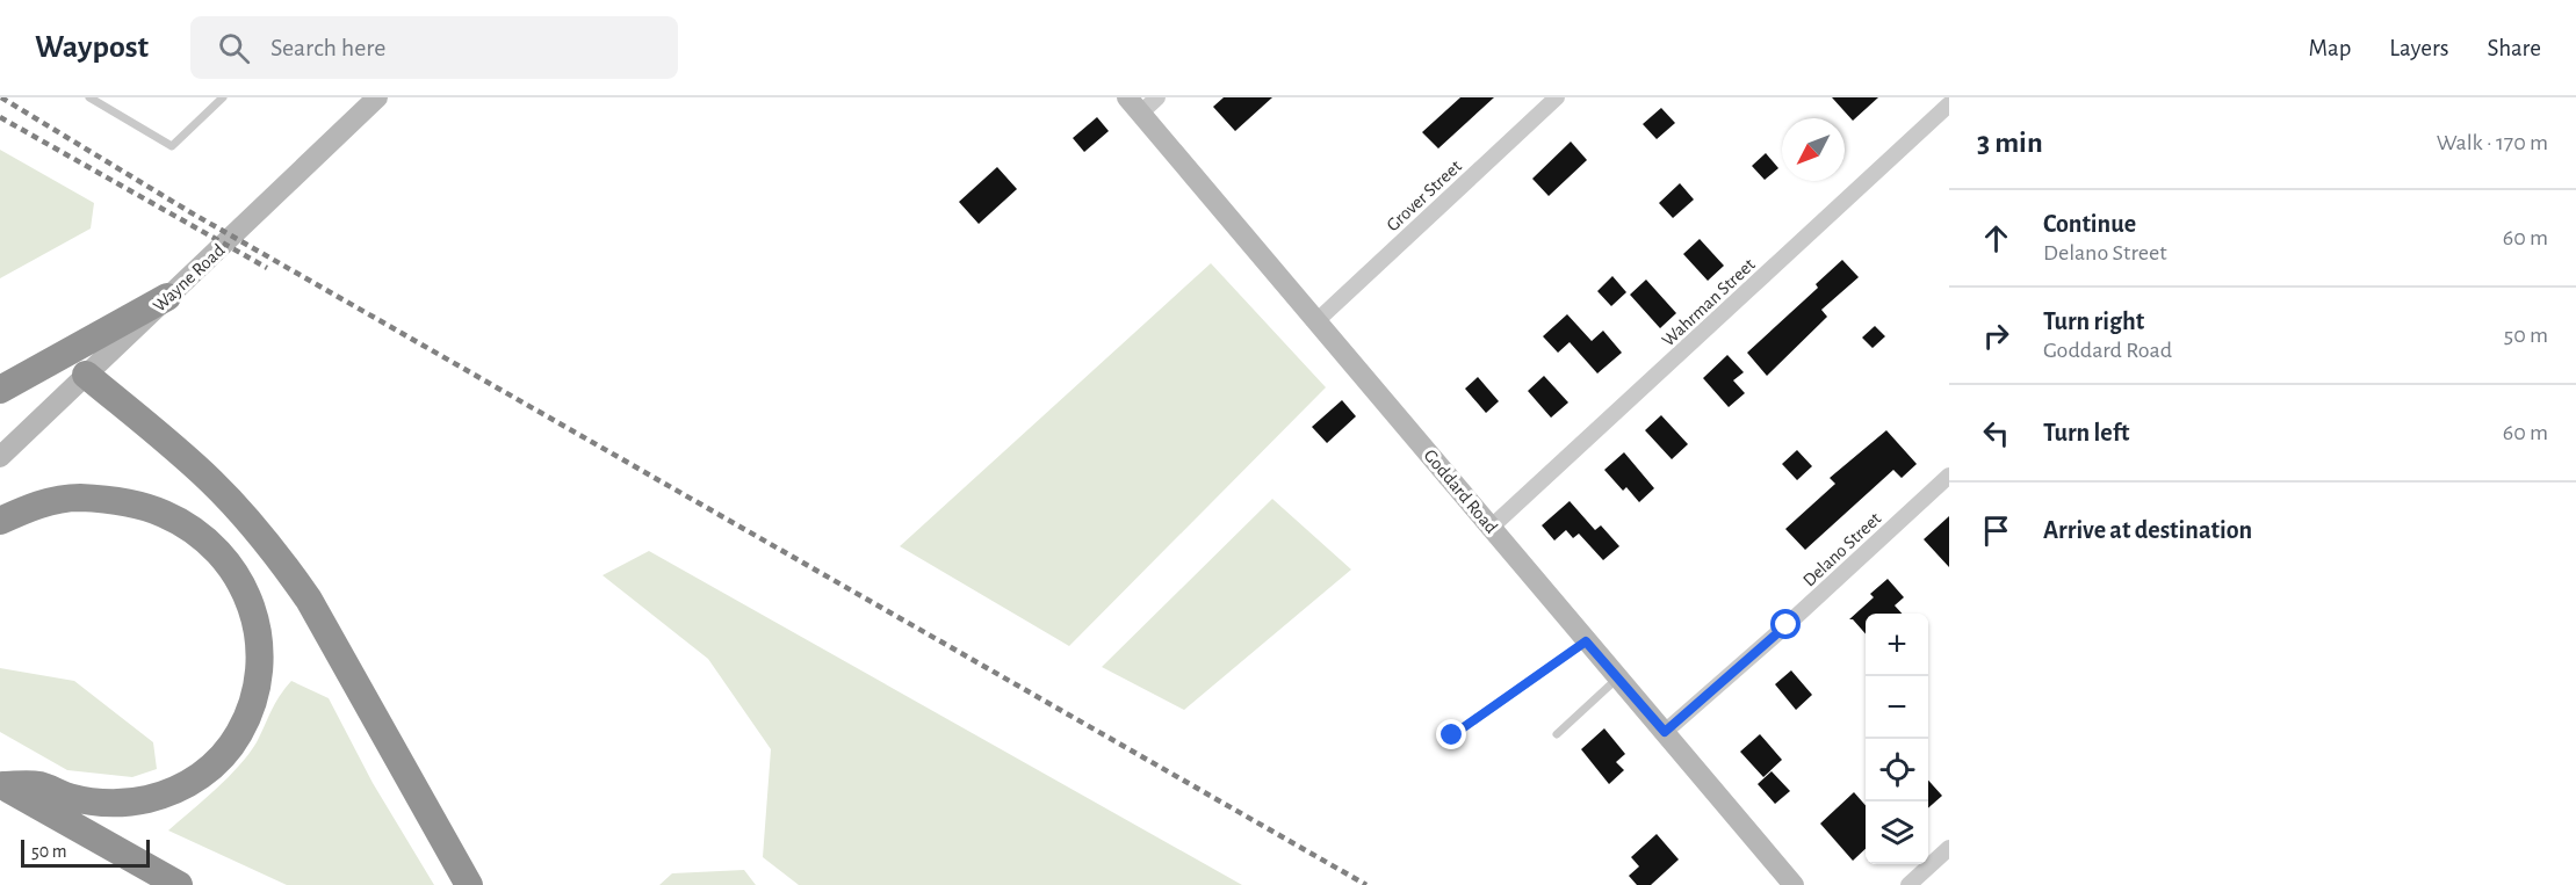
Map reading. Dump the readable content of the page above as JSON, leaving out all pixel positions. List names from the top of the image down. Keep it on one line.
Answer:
{"streets":{"main road":["Wayne Road","Goddard Road"],"street":["Grover Street","Wahrman Street","Delano Street"]},"crossings":[["Grover Street","Goddard Road"],["Wahrman Street","Goddard Road"],["Goddard Road","Delano Street"]],"scale_bar":"50 m","north":"bottom left","page":{"header":"Waypost","search":"Search here","nav":["Map","Layers","Share"],"heading":["3 min","Walk · 170 m"],"list":[["Continue","Delano Street","60 m"],["Turn right","Goddard Road","50 m"],["Turn left","60 m"],"Arrive at destination"],"map_buttons":["+","−"],"scale":"50 m"}}
